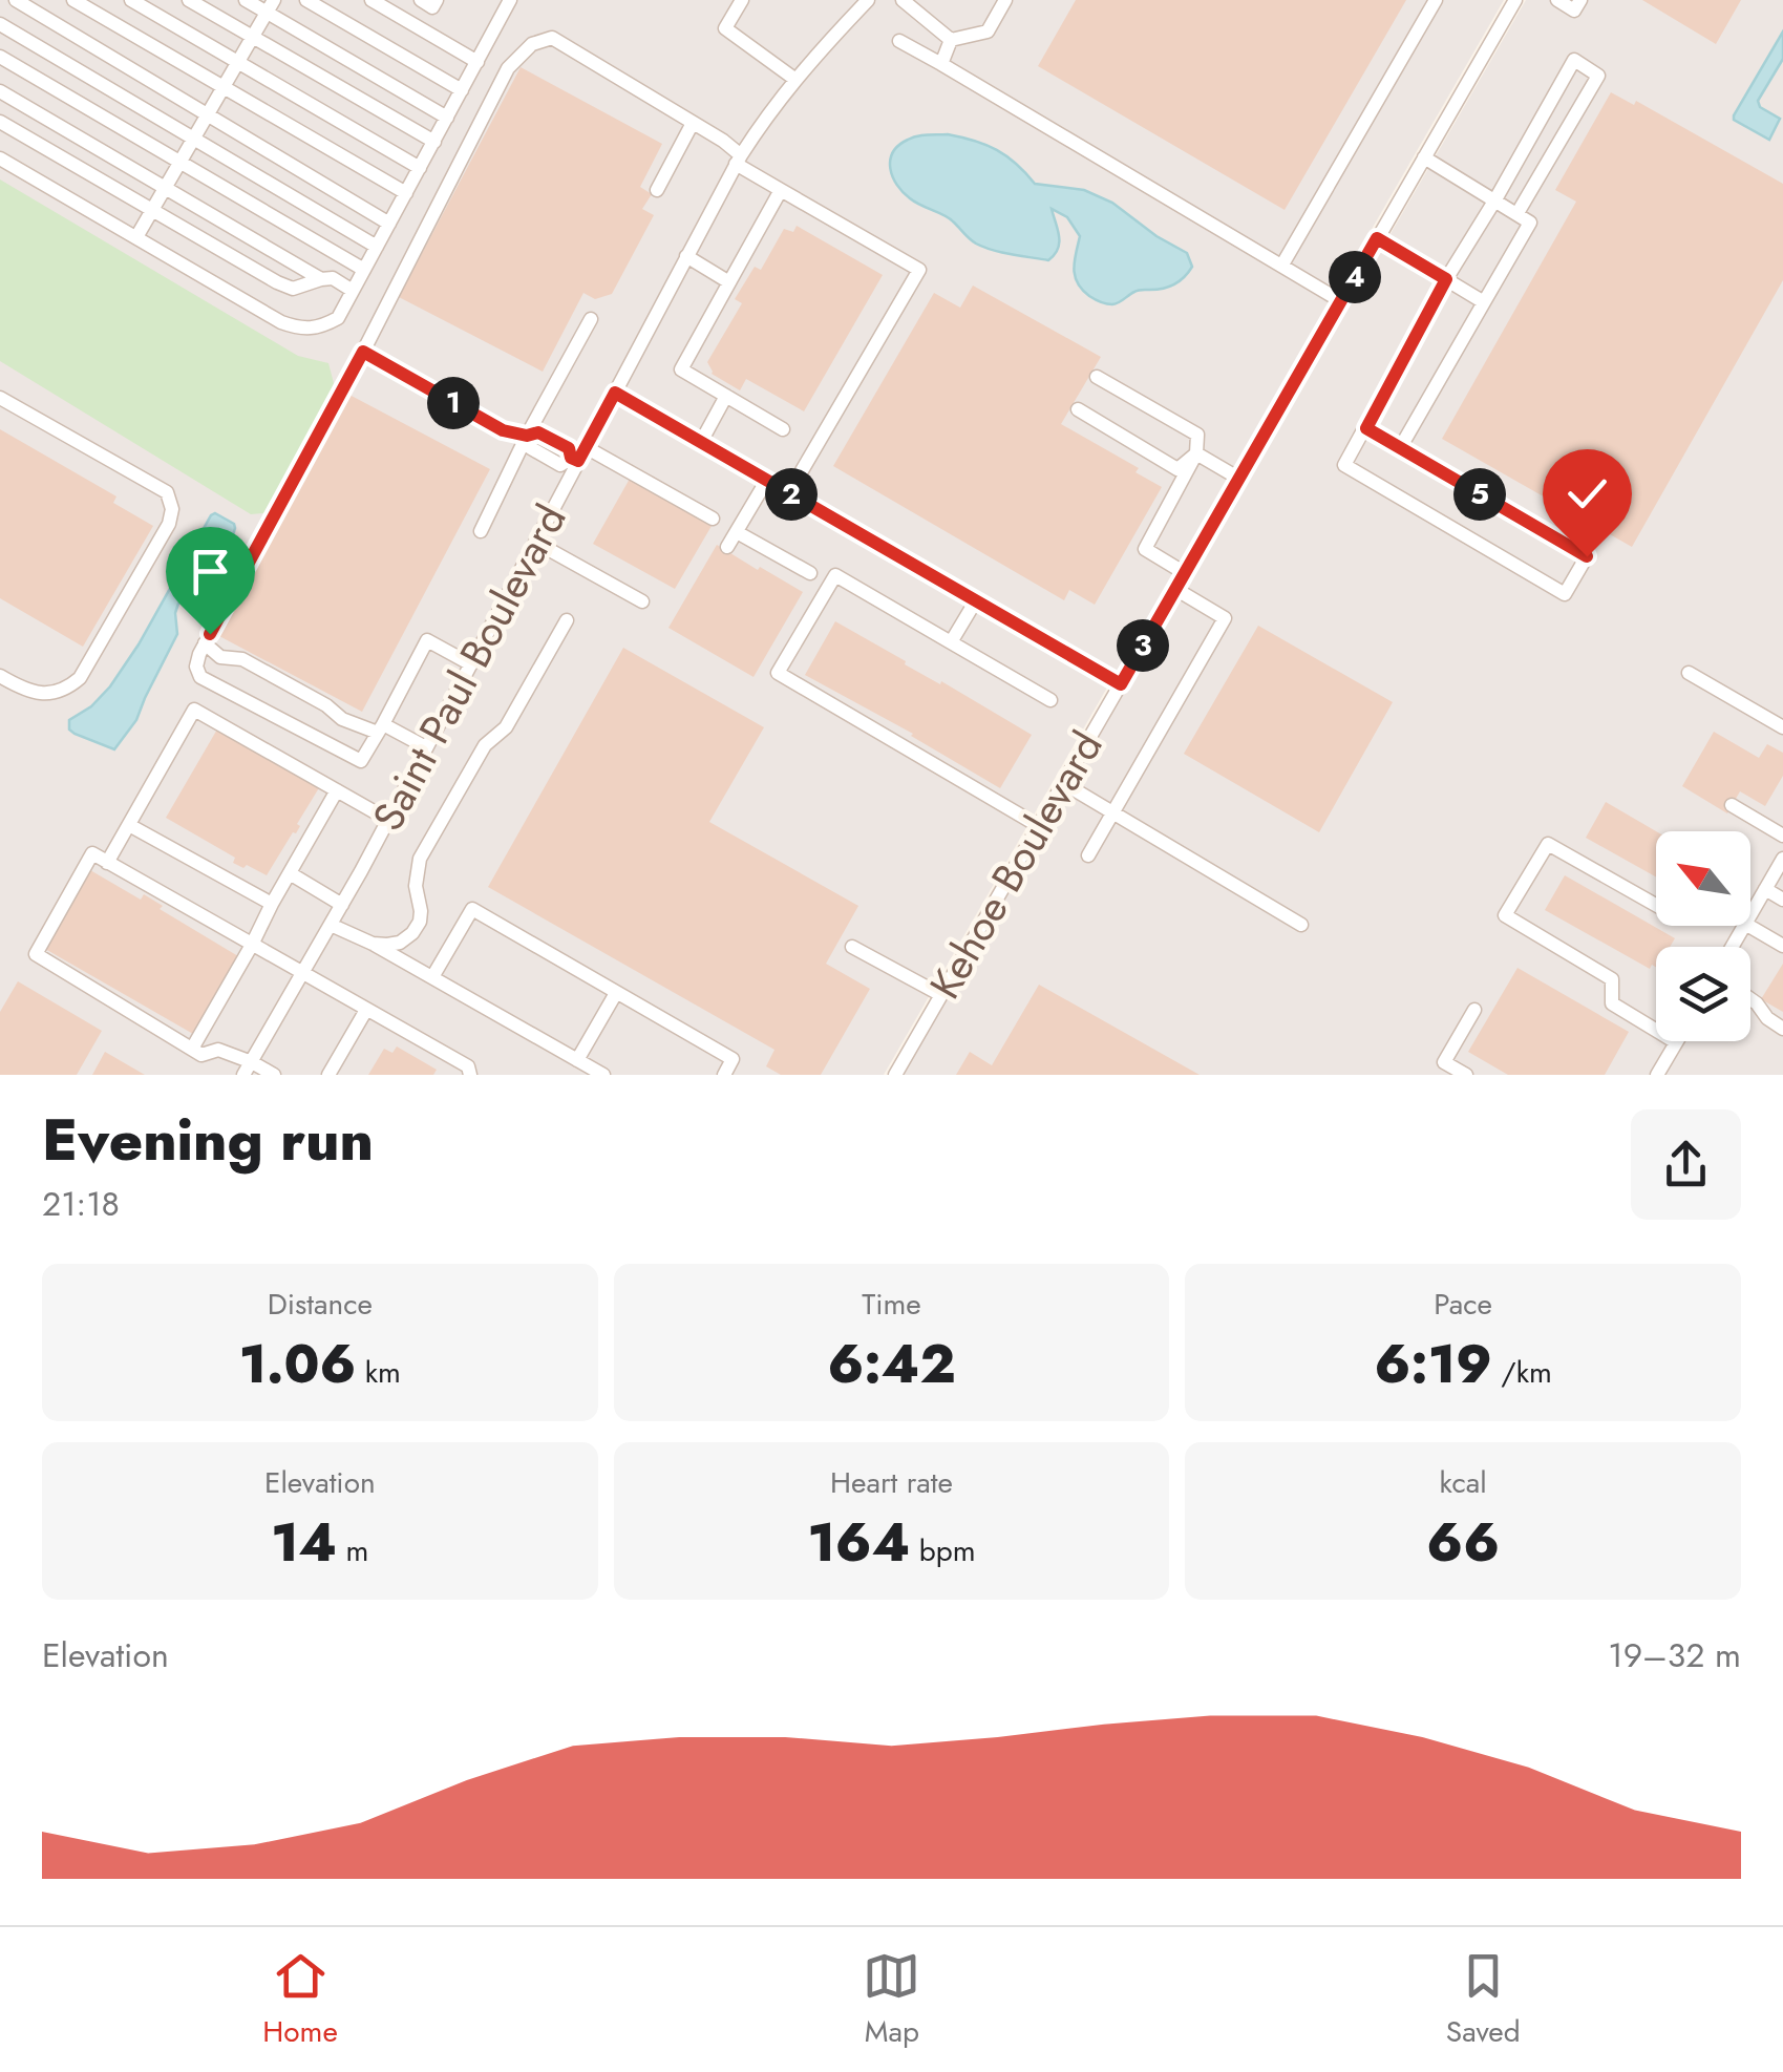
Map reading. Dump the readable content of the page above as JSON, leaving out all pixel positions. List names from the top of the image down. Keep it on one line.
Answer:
{"streets":{"street":["Saint Paul Boulevard","Kehoe Boulevard"]},"north":"top left","page":{"pins":["4","1","2","5","3"],"heading":["Evening run","21:18"],"stats":[["Distance","1.06 km"],["Time","6:42"],["Pace","6:19 /km"],["Elevation","14 m"],["Heart rate","164 bpm"],["kcal","66"]],"chart":["Elevation","19–32 m"],"tabs":["Home","Map","Saved"]}}
